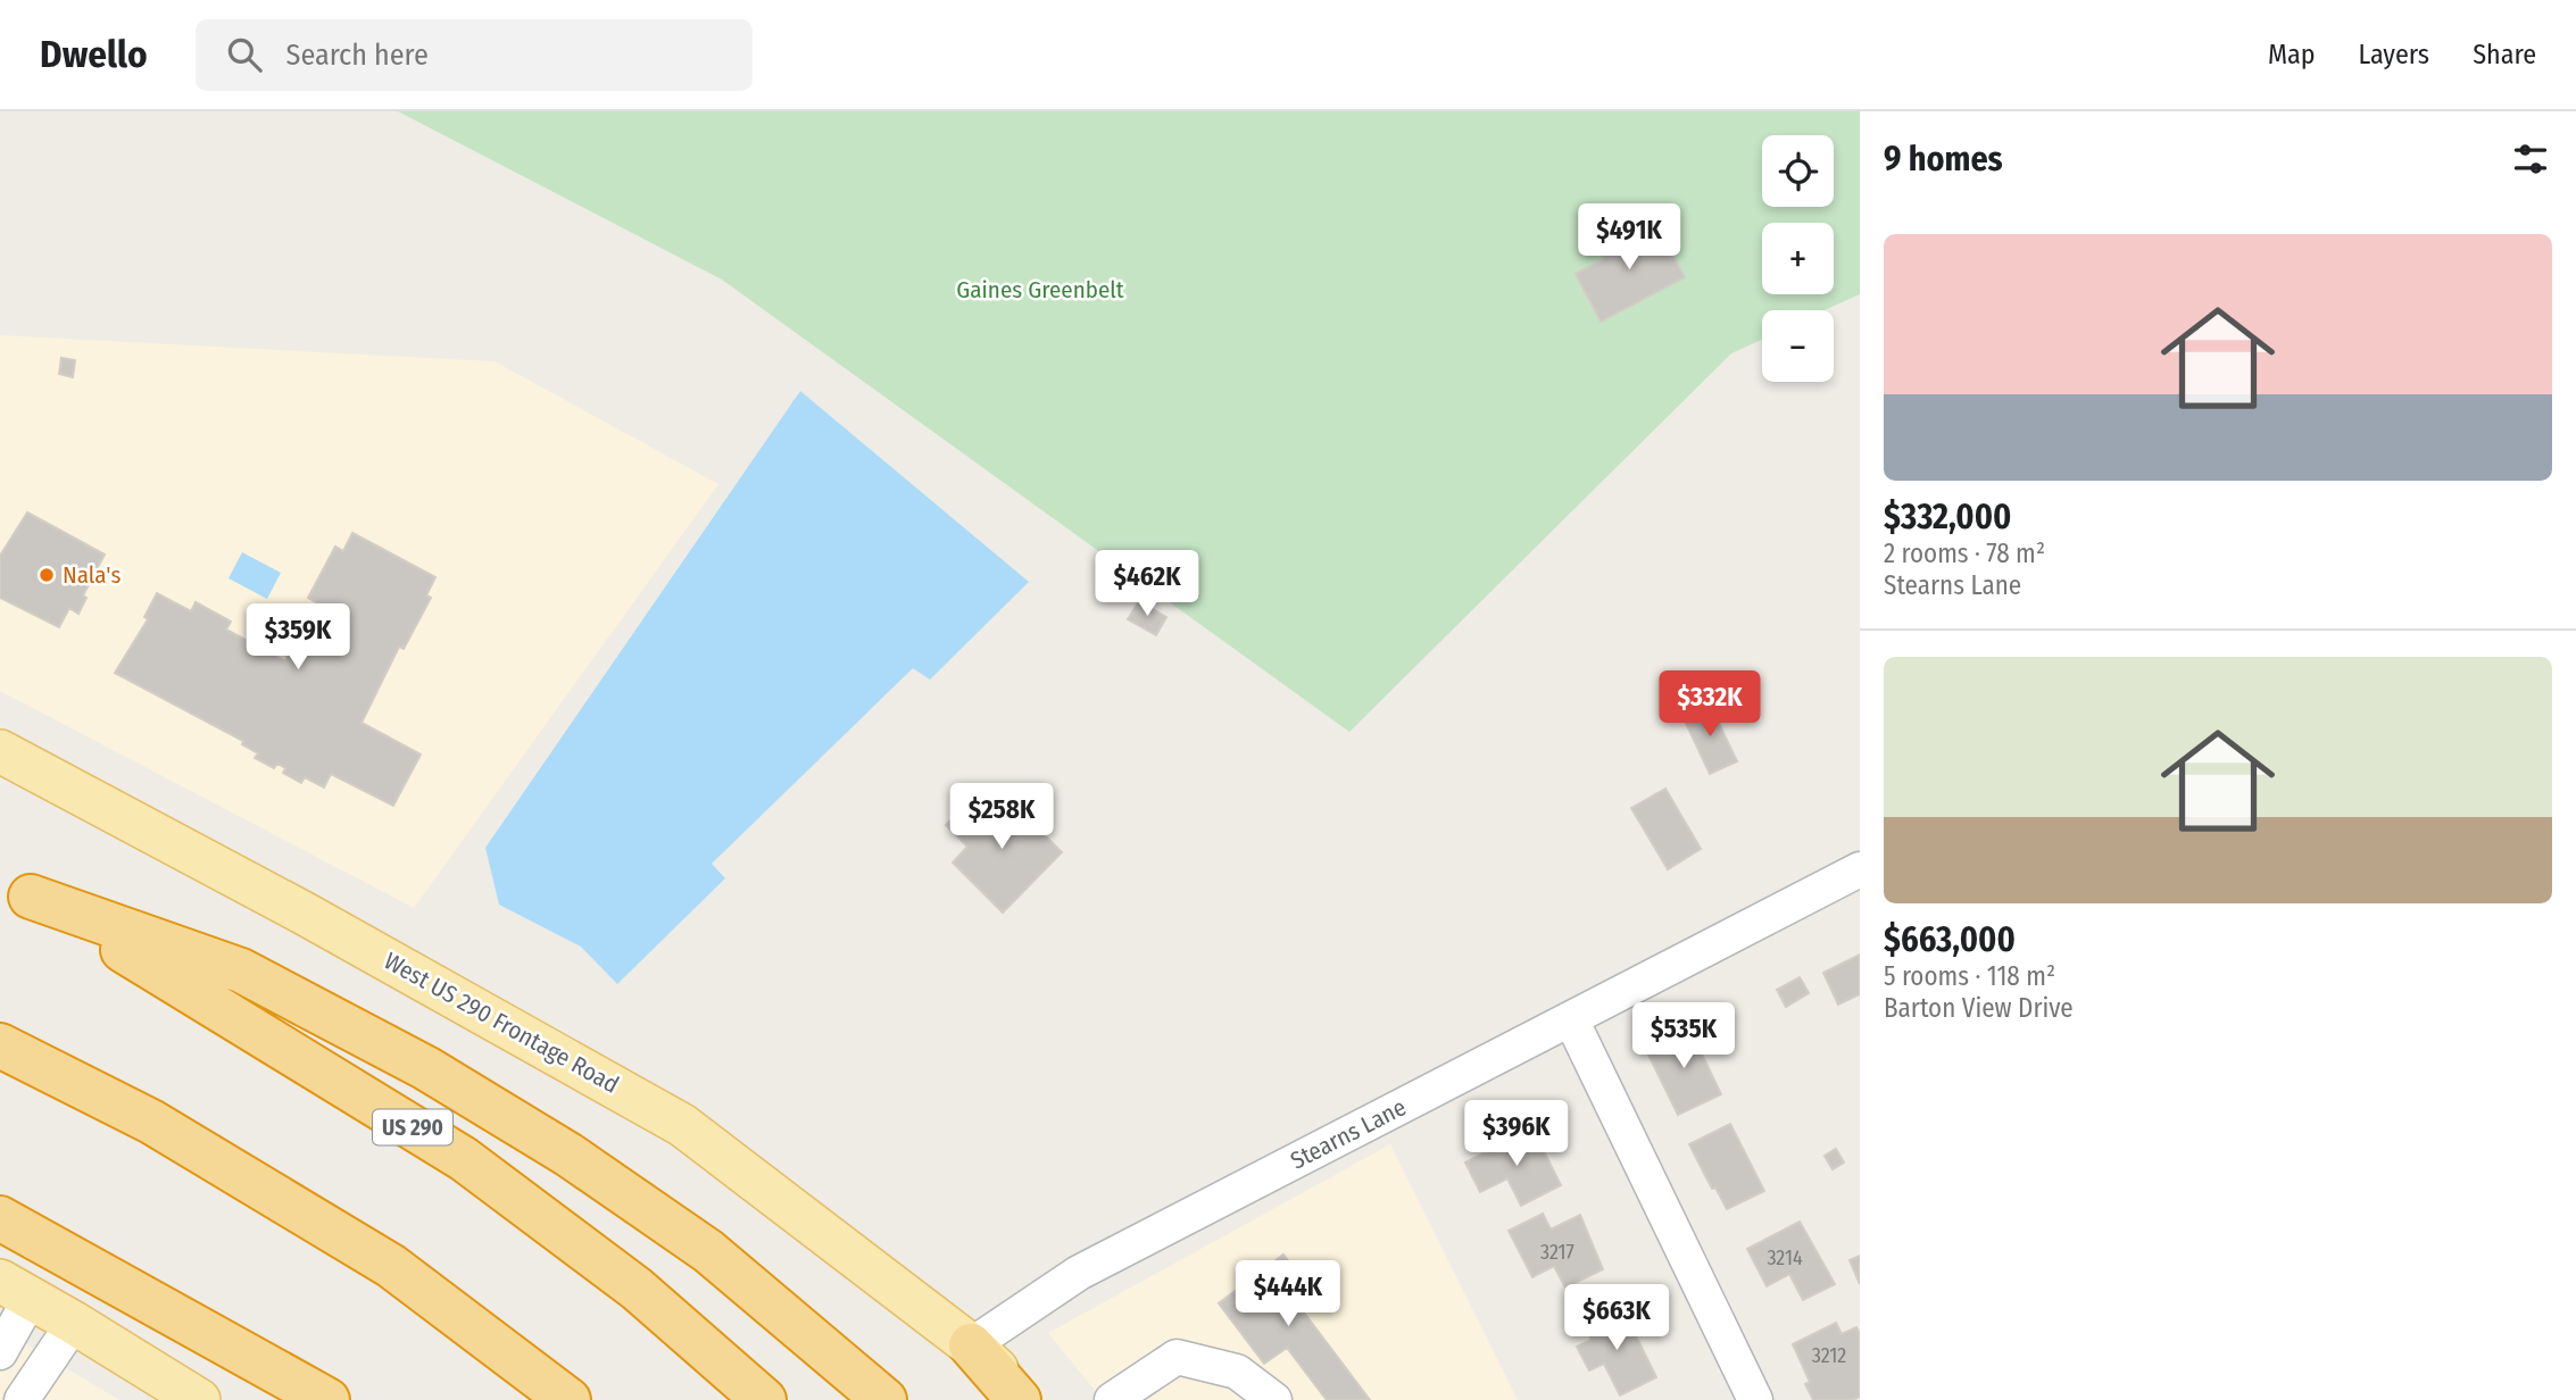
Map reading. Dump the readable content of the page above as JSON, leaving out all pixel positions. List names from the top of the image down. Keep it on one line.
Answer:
{"streets":{"highway":["US 290"],"main road":["West US 290 Frontage Road"],"street":["Stearns Lane"]},"crossings":[["West US 290 Frontage Road","Stearns Lane"]],"parks":["Gaines Greenbelt"],"places":["Nala's"],"house_numbers":["3217","3214","3212"],"page":{"header":"Dwello","search":"Search here","nav":["Map","Layers","Share"],"heading":"9 homes","map_buttons":["+","−"],"price":["$491K","$462K","$359K","$332K","$258K","$535K","$396K","$444K","$663K"],"list":[{"name":"$332,000","note":"2 rooms · 78 m² · Stearns Lane"},{"name":"$663,000","note":"5 rooms · 118 m² · Barton View Drive"}]}}
